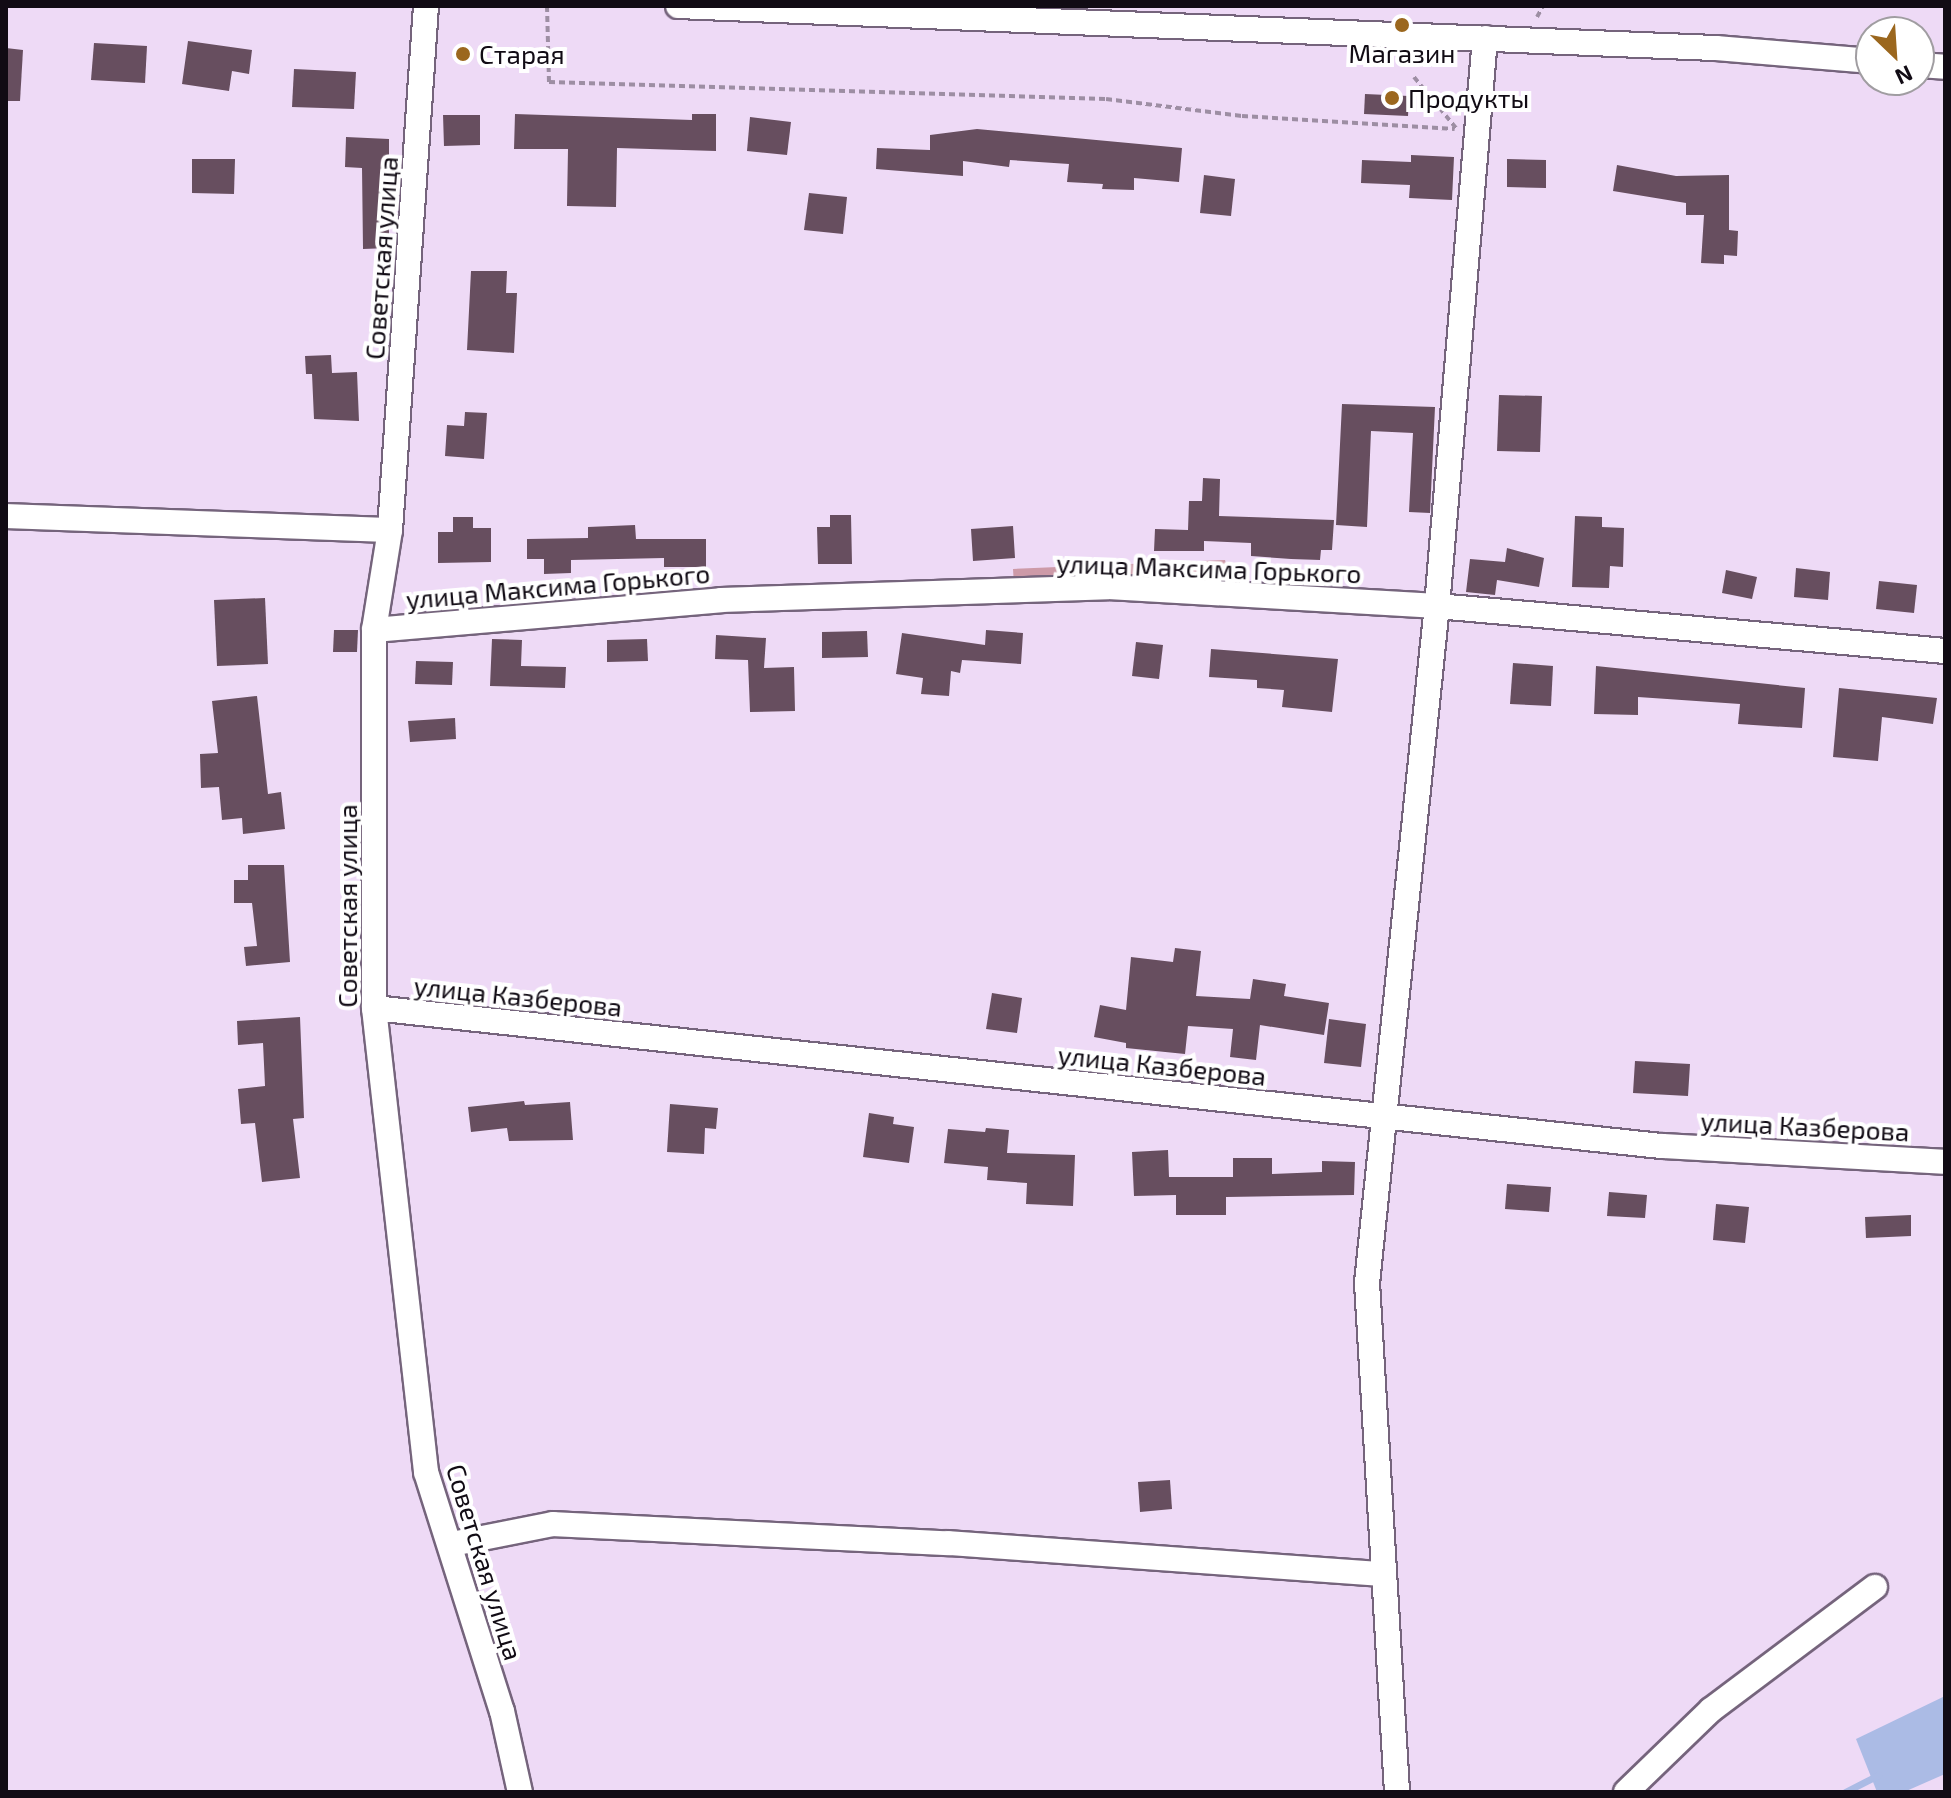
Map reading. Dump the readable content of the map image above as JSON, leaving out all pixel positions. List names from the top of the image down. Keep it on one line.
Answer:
{"streets":{"street":["Советская улица","улица Максима Горького","улица Казберова"]},"crossings":[["Советская улица","улица Максима Горького"],["Советская улица","улица Казберова"]],"places":["Магазин","Старая","Продукты"],"north":"bottom right"}
